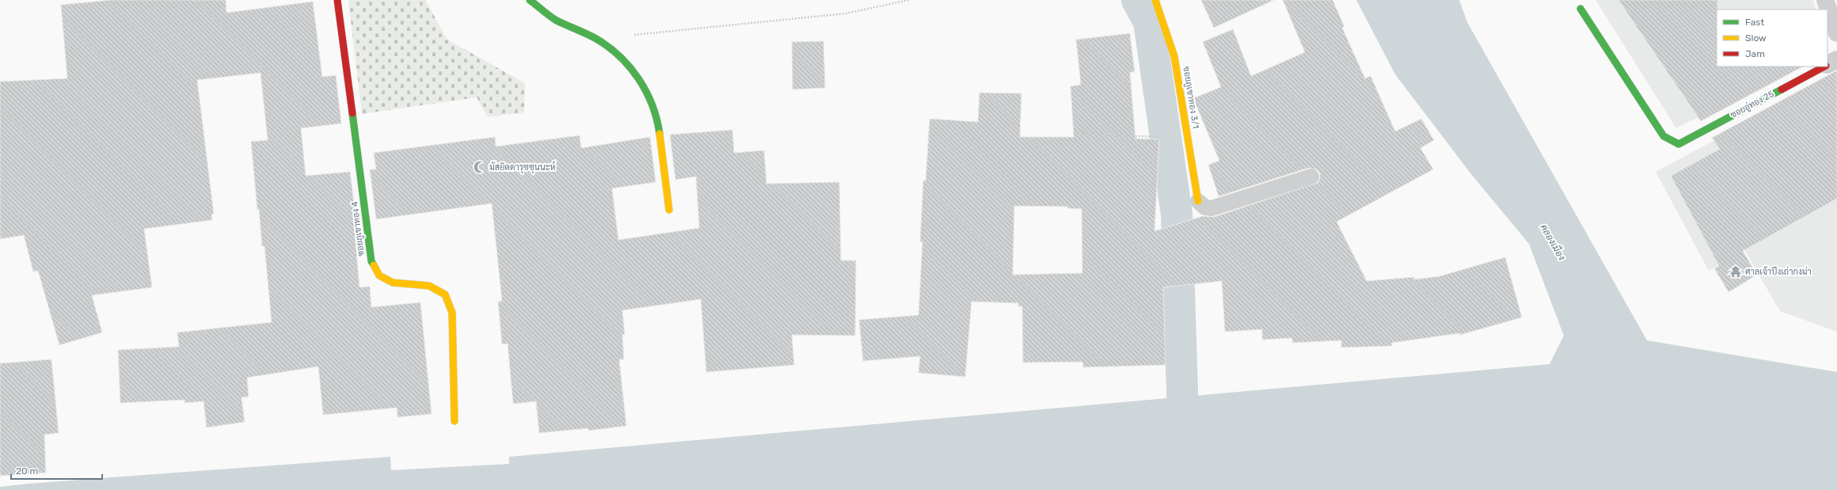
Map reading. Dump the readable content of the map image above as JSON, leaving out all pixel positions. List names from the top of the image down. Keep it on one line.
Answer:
{"streets":{"street":["ซอยภูเขาทอง 3/1","ซอยอู่ทอง 25","ซอยภูเขาทอง 4"]},"water":["คลองเมือง"],"places":{"mosque":["มัสยิดดารุซซุนนะห์"],"temple":["ศาลเจ้าปึงเถ่ากงม่า"]},"legend":["Fast","Slow","Jam"],"scale_bar":"20 m"}
